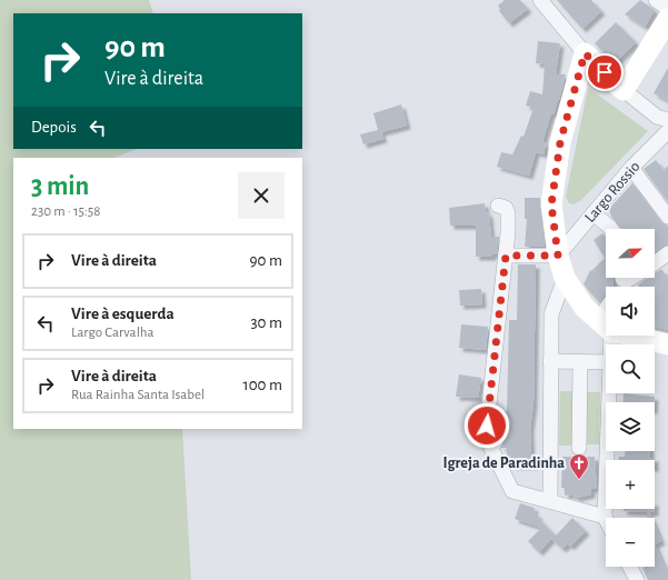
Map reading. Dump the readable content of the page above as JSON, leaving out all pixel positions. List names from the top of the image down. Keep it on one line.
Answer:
{"streets":{"street":["Largo Rossio"]},"places":{"church":["Igreja de Paradinha"]},"north":"right","page":{"turn":["90 m","Vire à direita"],"then":"Depois","heading":["3 min","230 m · 15:58"],"map_buttons":["+","−"],"list":[{"name":"Vire à direita","value":"90 m"},{"name":"Vire à esquerda","note":"Largo Carvalha","value":"30 m"},{"name":"Vire à direita","note":"Rua Rainha Santa Isabel","value":"100 m"}]}}
